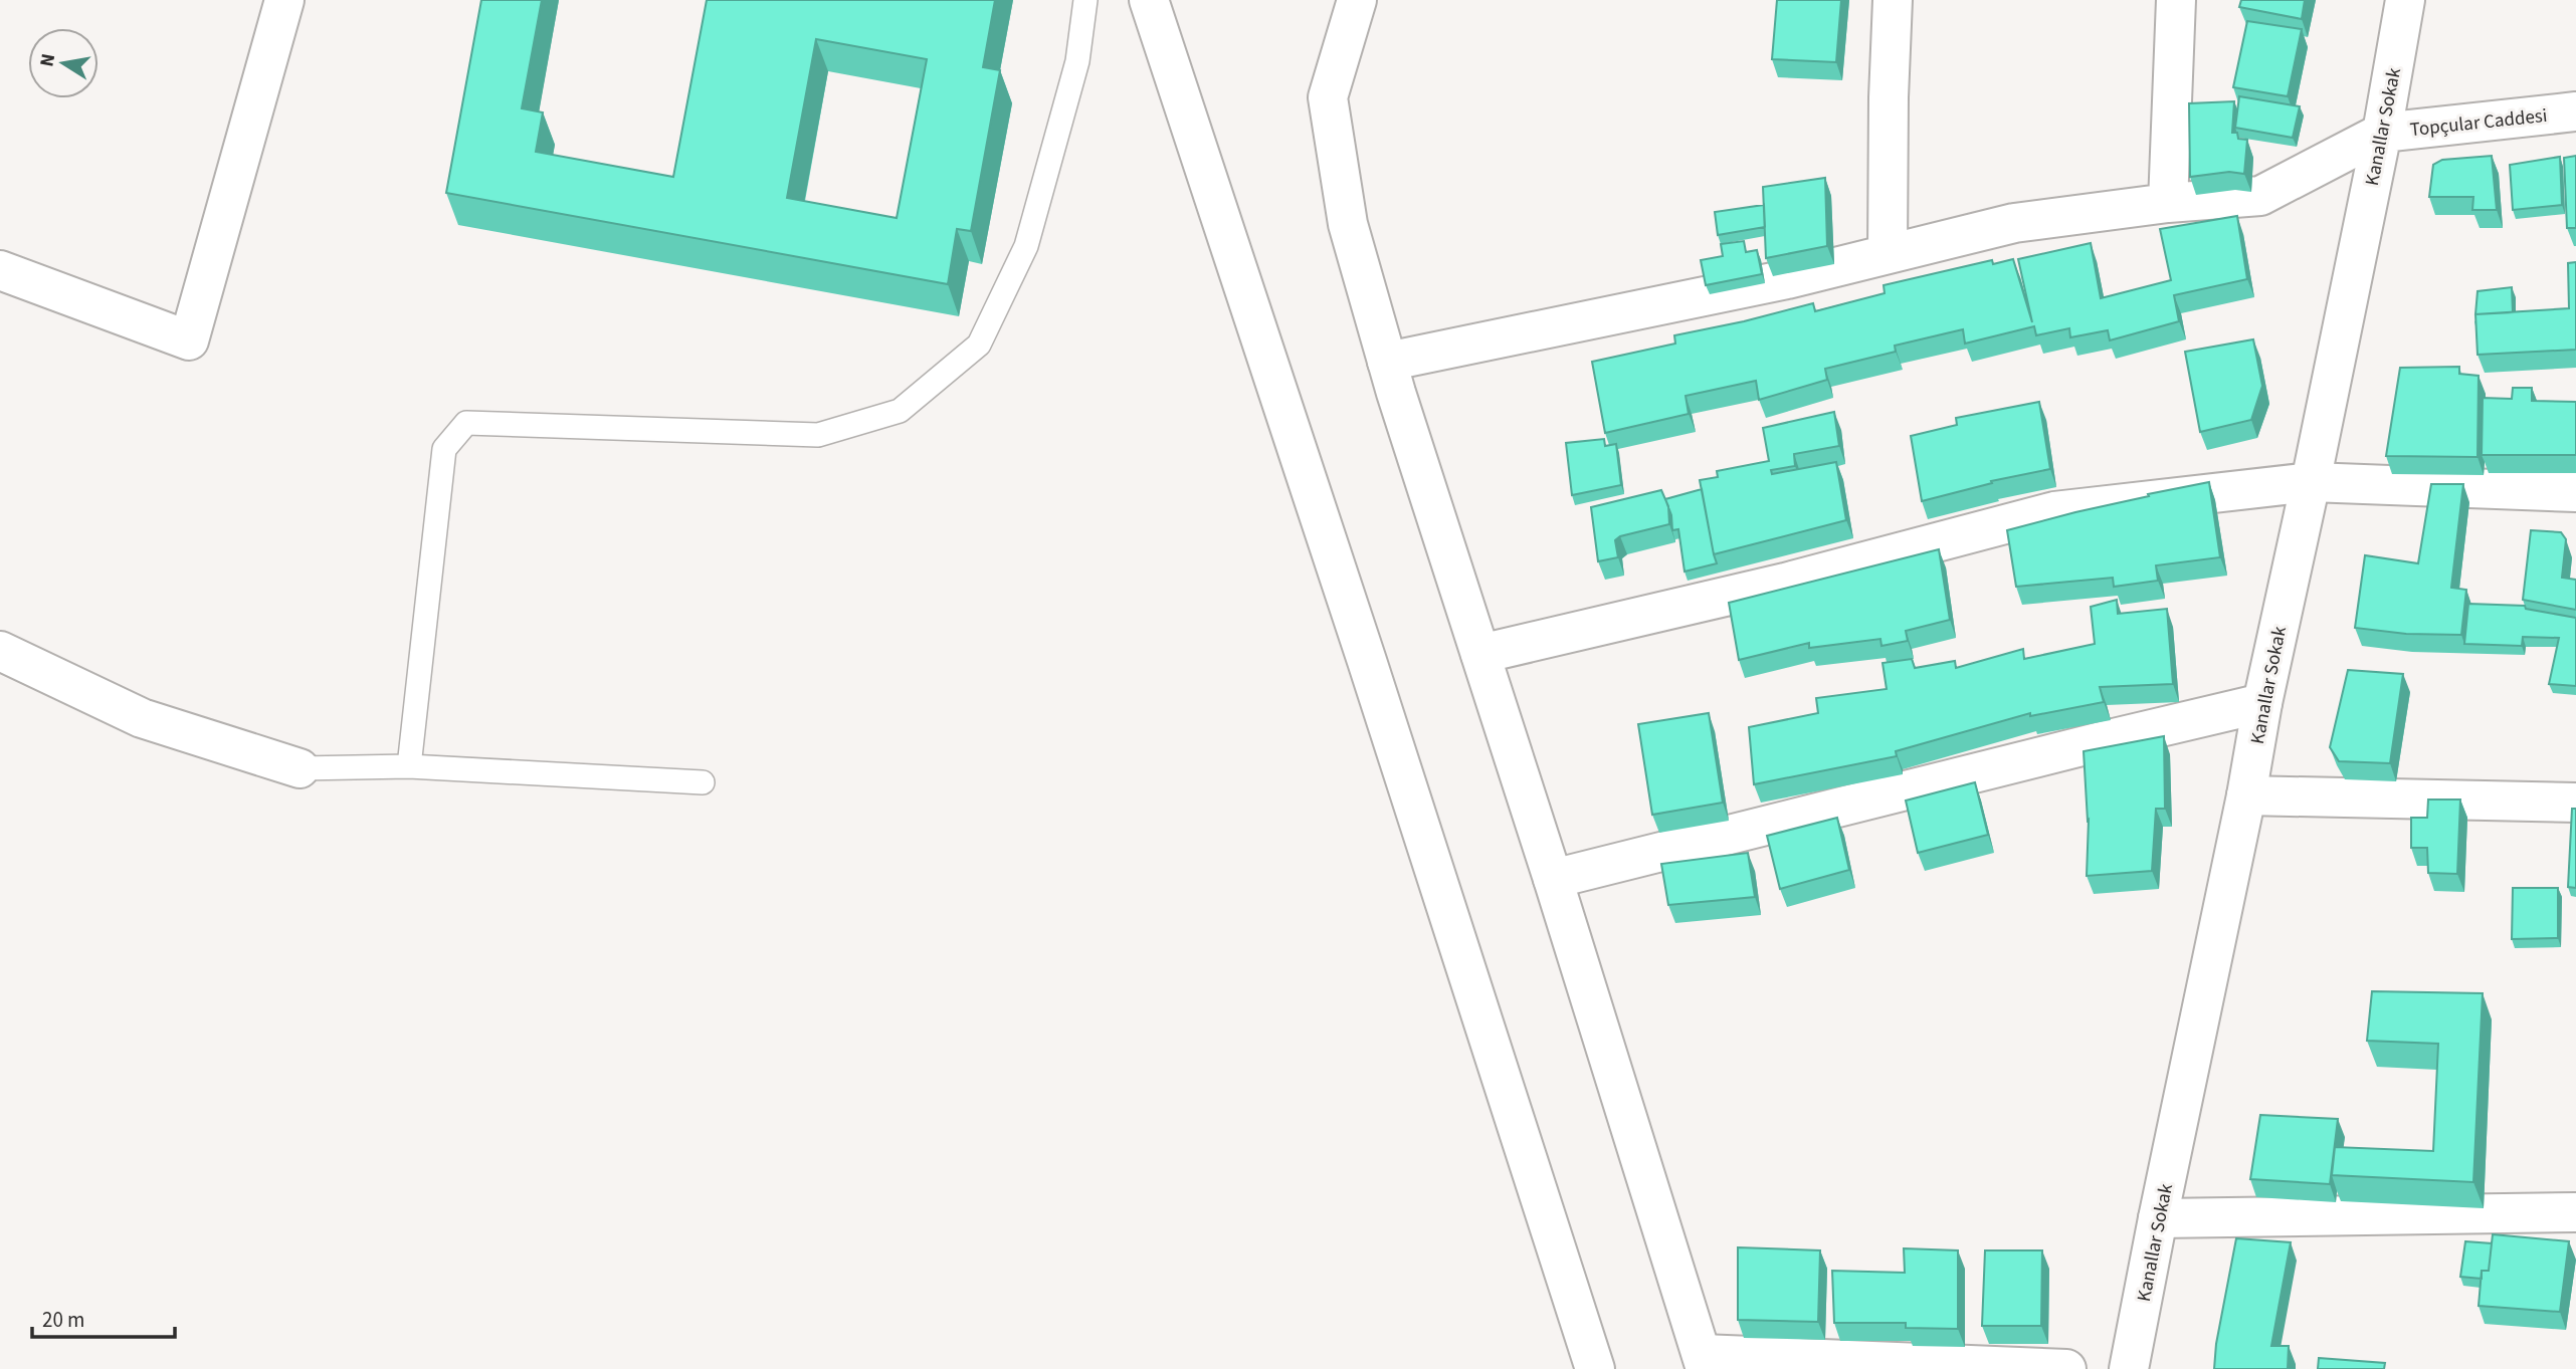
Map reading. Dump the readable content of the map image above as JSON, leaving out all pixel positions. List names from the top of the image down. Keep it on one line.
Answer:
{"streets":{"street":["Topçular Caddesi","Kanallar Sokak"]},"crossings":[["Topçular Caddesi","Kanallar Sokak"]],"scale_bar":"20 m","north":"left"}
